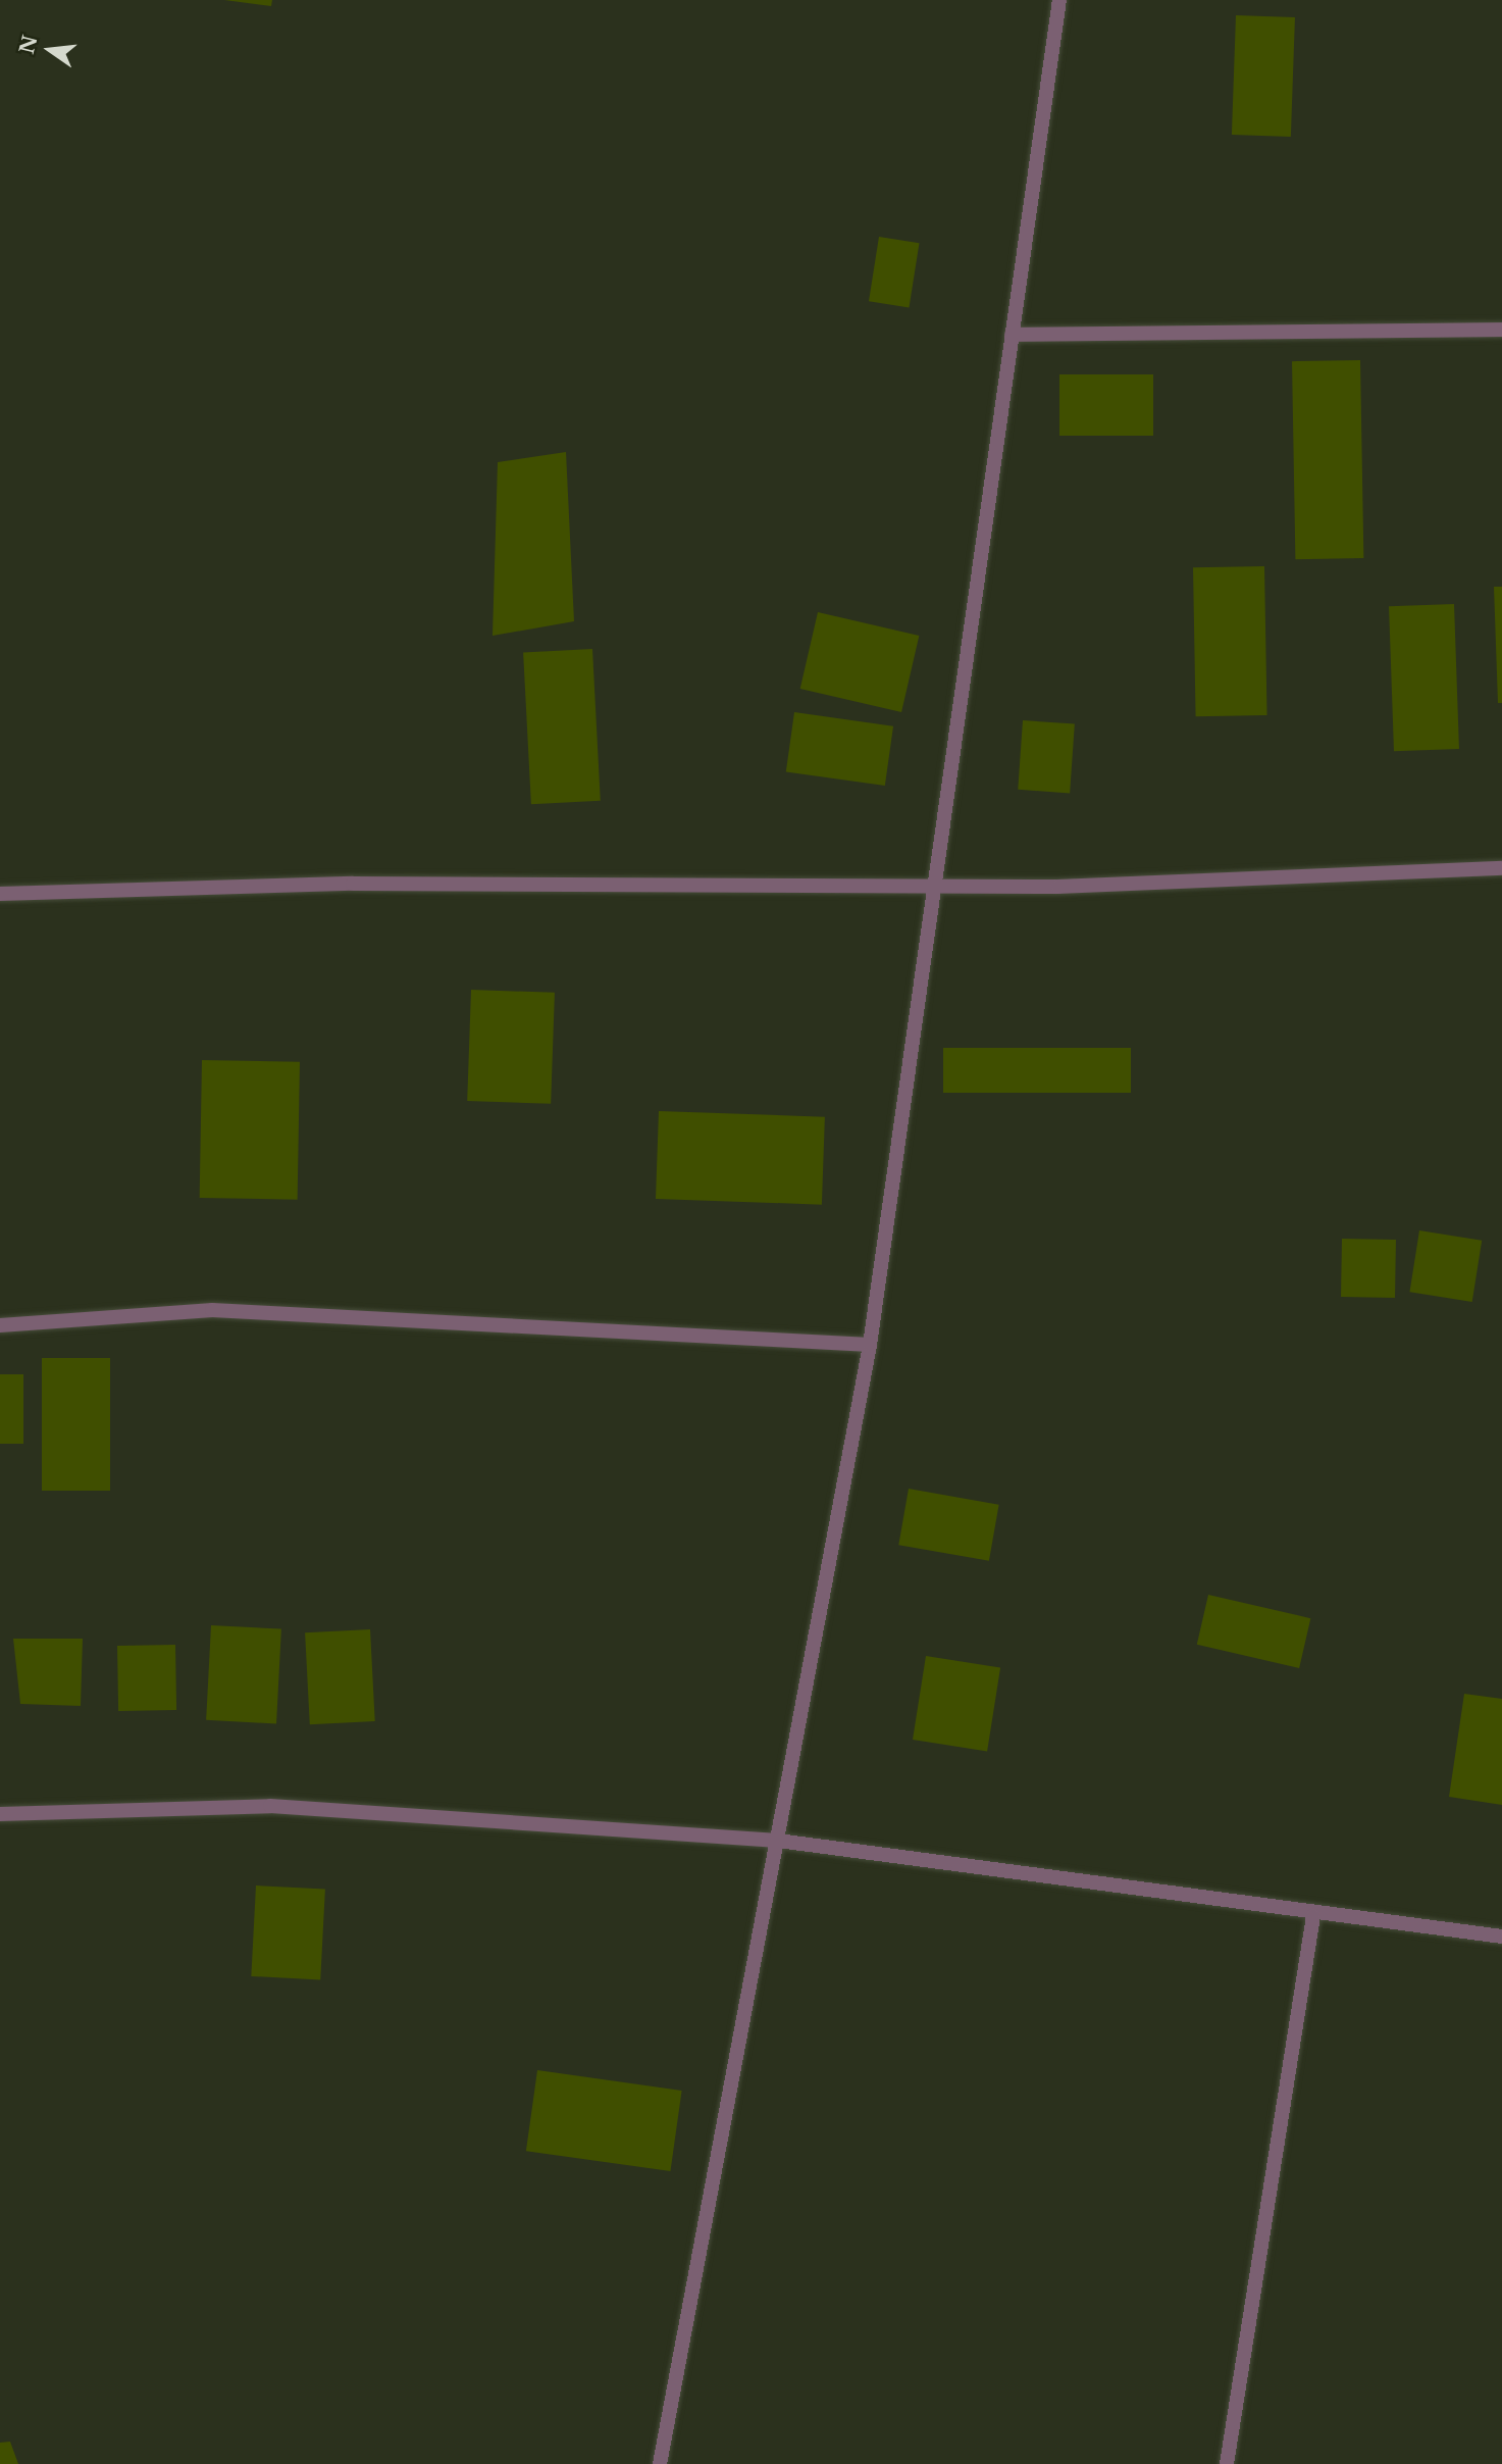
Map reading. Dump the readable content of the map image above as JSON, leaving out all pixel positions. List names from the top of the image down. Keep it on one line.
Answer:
{"north":"left"}
